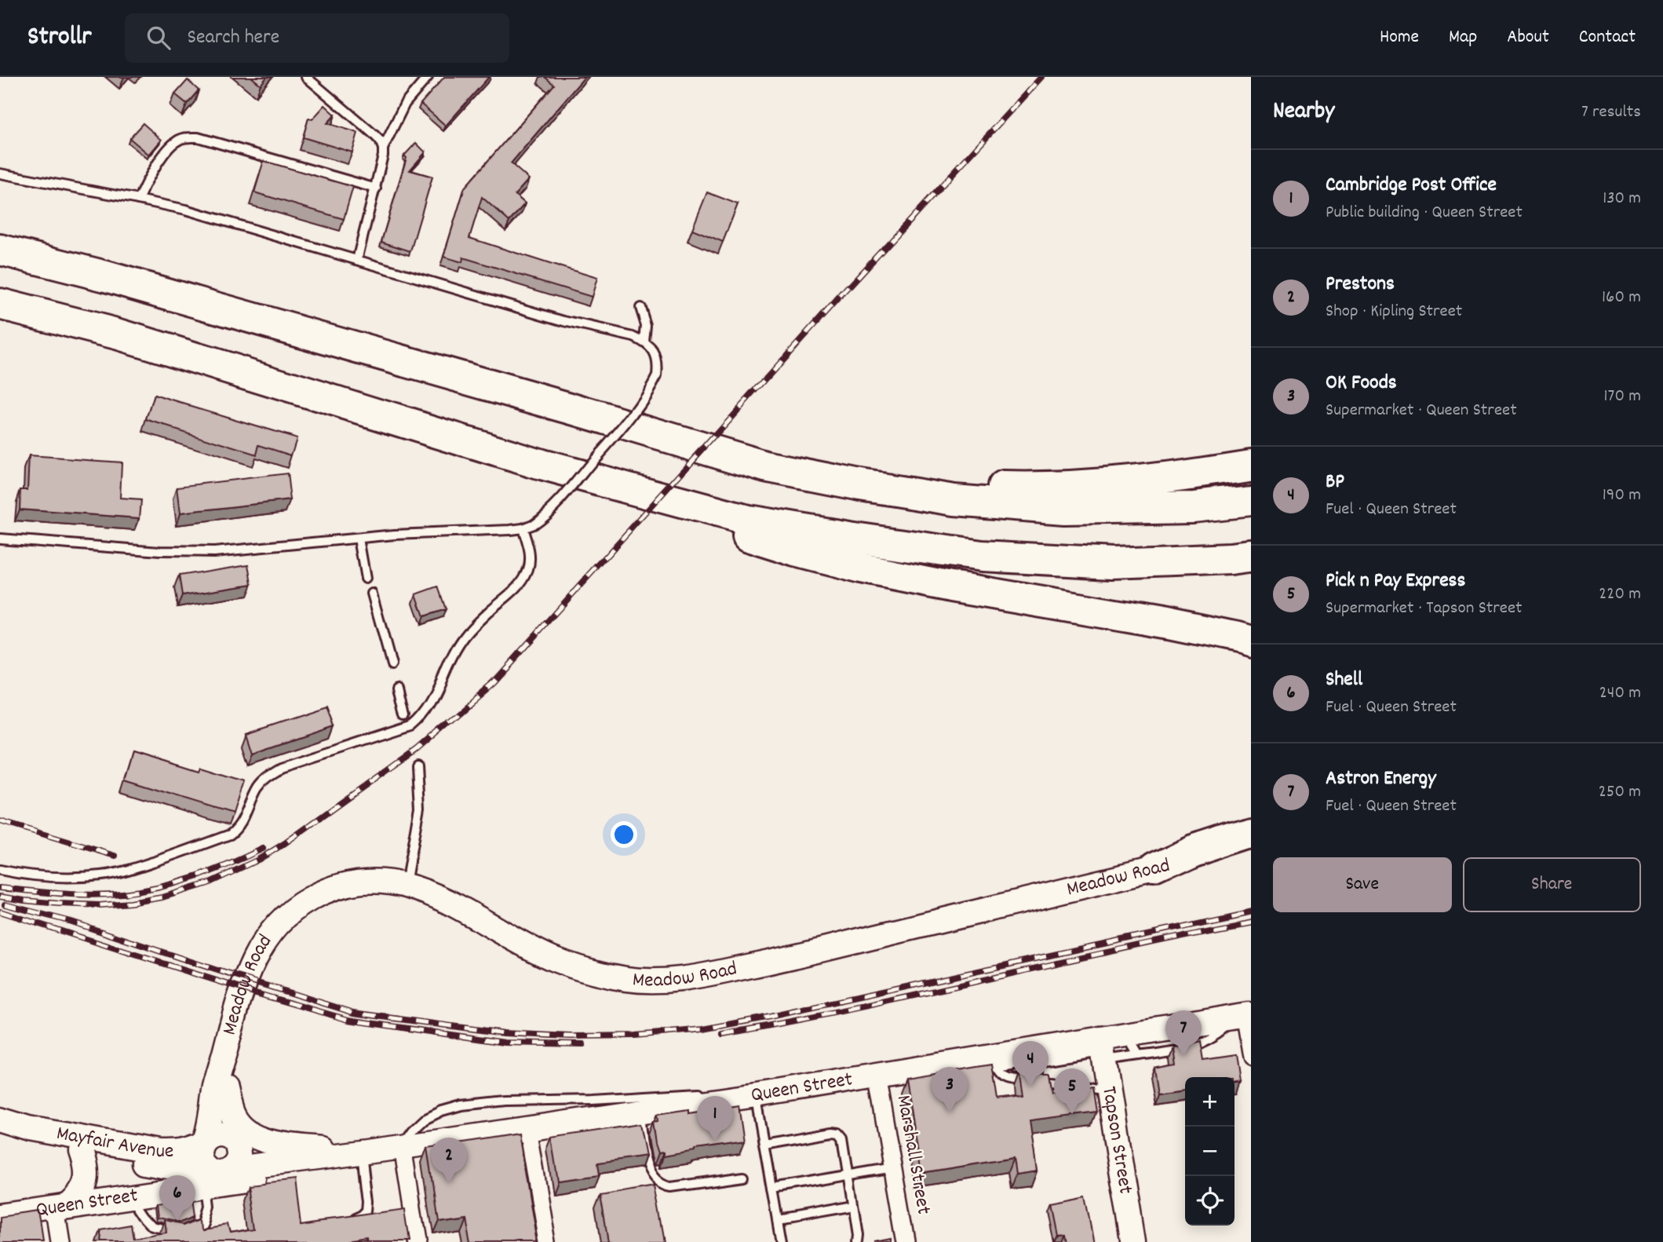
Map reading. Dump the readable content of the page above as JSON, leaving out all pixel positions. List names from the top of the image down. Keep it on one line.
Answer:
{"streets":{"main road":["Meadow Road","Queen Street","Tapson Street","Mayfair Avenue"],"street":["Marshall Street"]},"crossings":[["Meadow Road","Queen Street"],["Meadow Road","Mayfair Avenue"],["Queen Street","Tapson Street"],["Queen Street","Mayfair Avenue"],["Queen Street","Marshall Street"]],"page":{"header":"Strollr","search":"Search here","nav":["Home","Map","About","Contact"],"heading":["Nearby","7 results"],"list":[{"mark":"1","name":"Cambridge Post Office","note":"Public building · Queen Street","value":"130 m"},{"mark":"2","name":"Prestons","note":"Shop · Kipling Street","value":"160 m"},{"mark":"3","name":"OK Foods","note":"Supermarket · Queen Street","value":"170 m"},{"mark":"4","name":"BP","note":"Fuel · Queen Street","value":"190 m"},{"mark":"5","name":"Pick n Pay Express","note":"Supermarket · Tapson Street","value":"220 m"},{"mark":"6","name":"Shell","note":"Fuel · Queen Street","value":"240 m"},{"mark":"7","name":"Astron Energy","note":"Fuel · Queen Street","value":"250 m"}],"buttons":["Save","Share"],"pins":["7","4","3","5","1","2","6"],"map_buttons":["+","−"]}}
